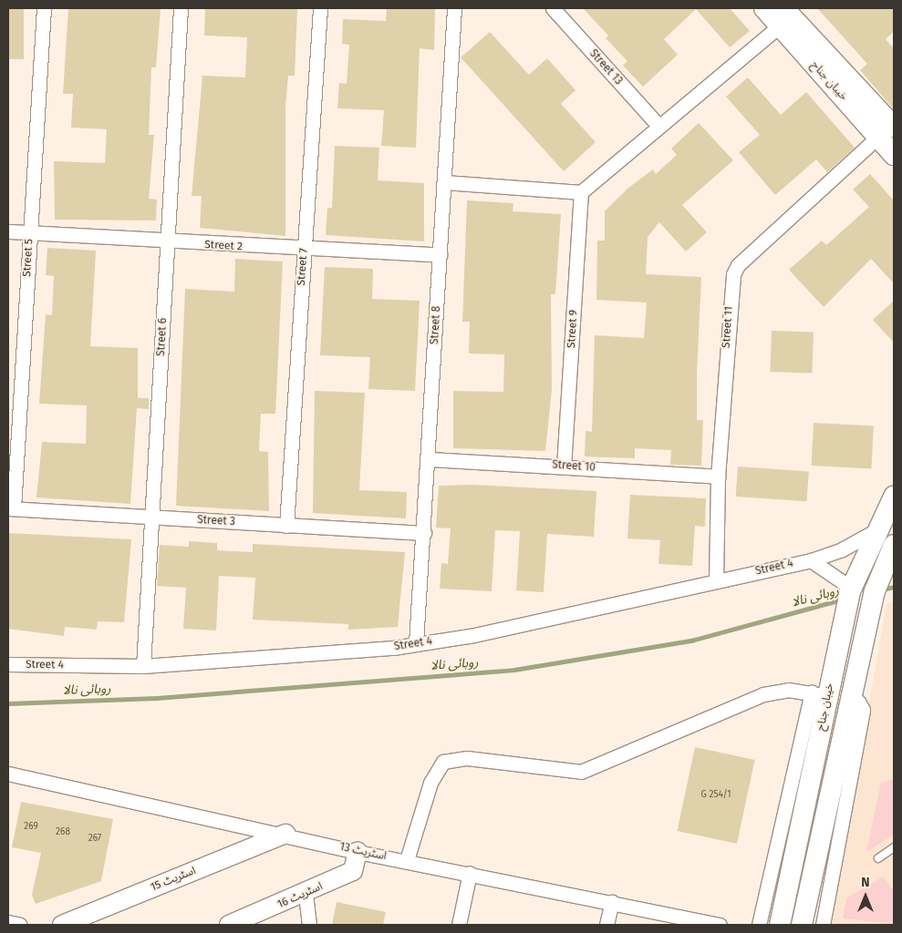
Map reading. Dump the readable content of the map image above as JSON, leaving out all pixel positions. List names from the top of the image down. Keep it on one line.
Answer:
{"streets":{"main road":["خیبان جناح"],"street":["Street 13","Street 2","Street 5","Street 7","Street 8","Street 11","Street 9","Street 6","Street 10","Street 3","Street 4","اسٹریٹ 13","اسٹریٹ 15","اسٹریٹ 16"]},"crossings":[["خیبان جناح","Street 11"],["خیبان جناح","Street 4"],["Street 2","Street 5"],["Street 2","Street 7"],["Street 2","Street 8"],["Street 2","Street 6"],["Street 5","Street 3"],["Street 7","Street 3"],["Street 8","Street 10"],["Street 8","Street 3"],["Street 8","Street 4"],["Street 11","Street 10"],["Street 11","Street 4"],["Street 9","Street 10"],["Street 6","Street 3"],["Street 6","Street 4"],["اسٹریٹ 13","اسٹریٹ 15"],["اسٹریٹ 13","اسٹریٹ 16"]],"water":["روہائی نالا"],"house_numbers":["G 254/1","269","268","267"],"north":"top"}
